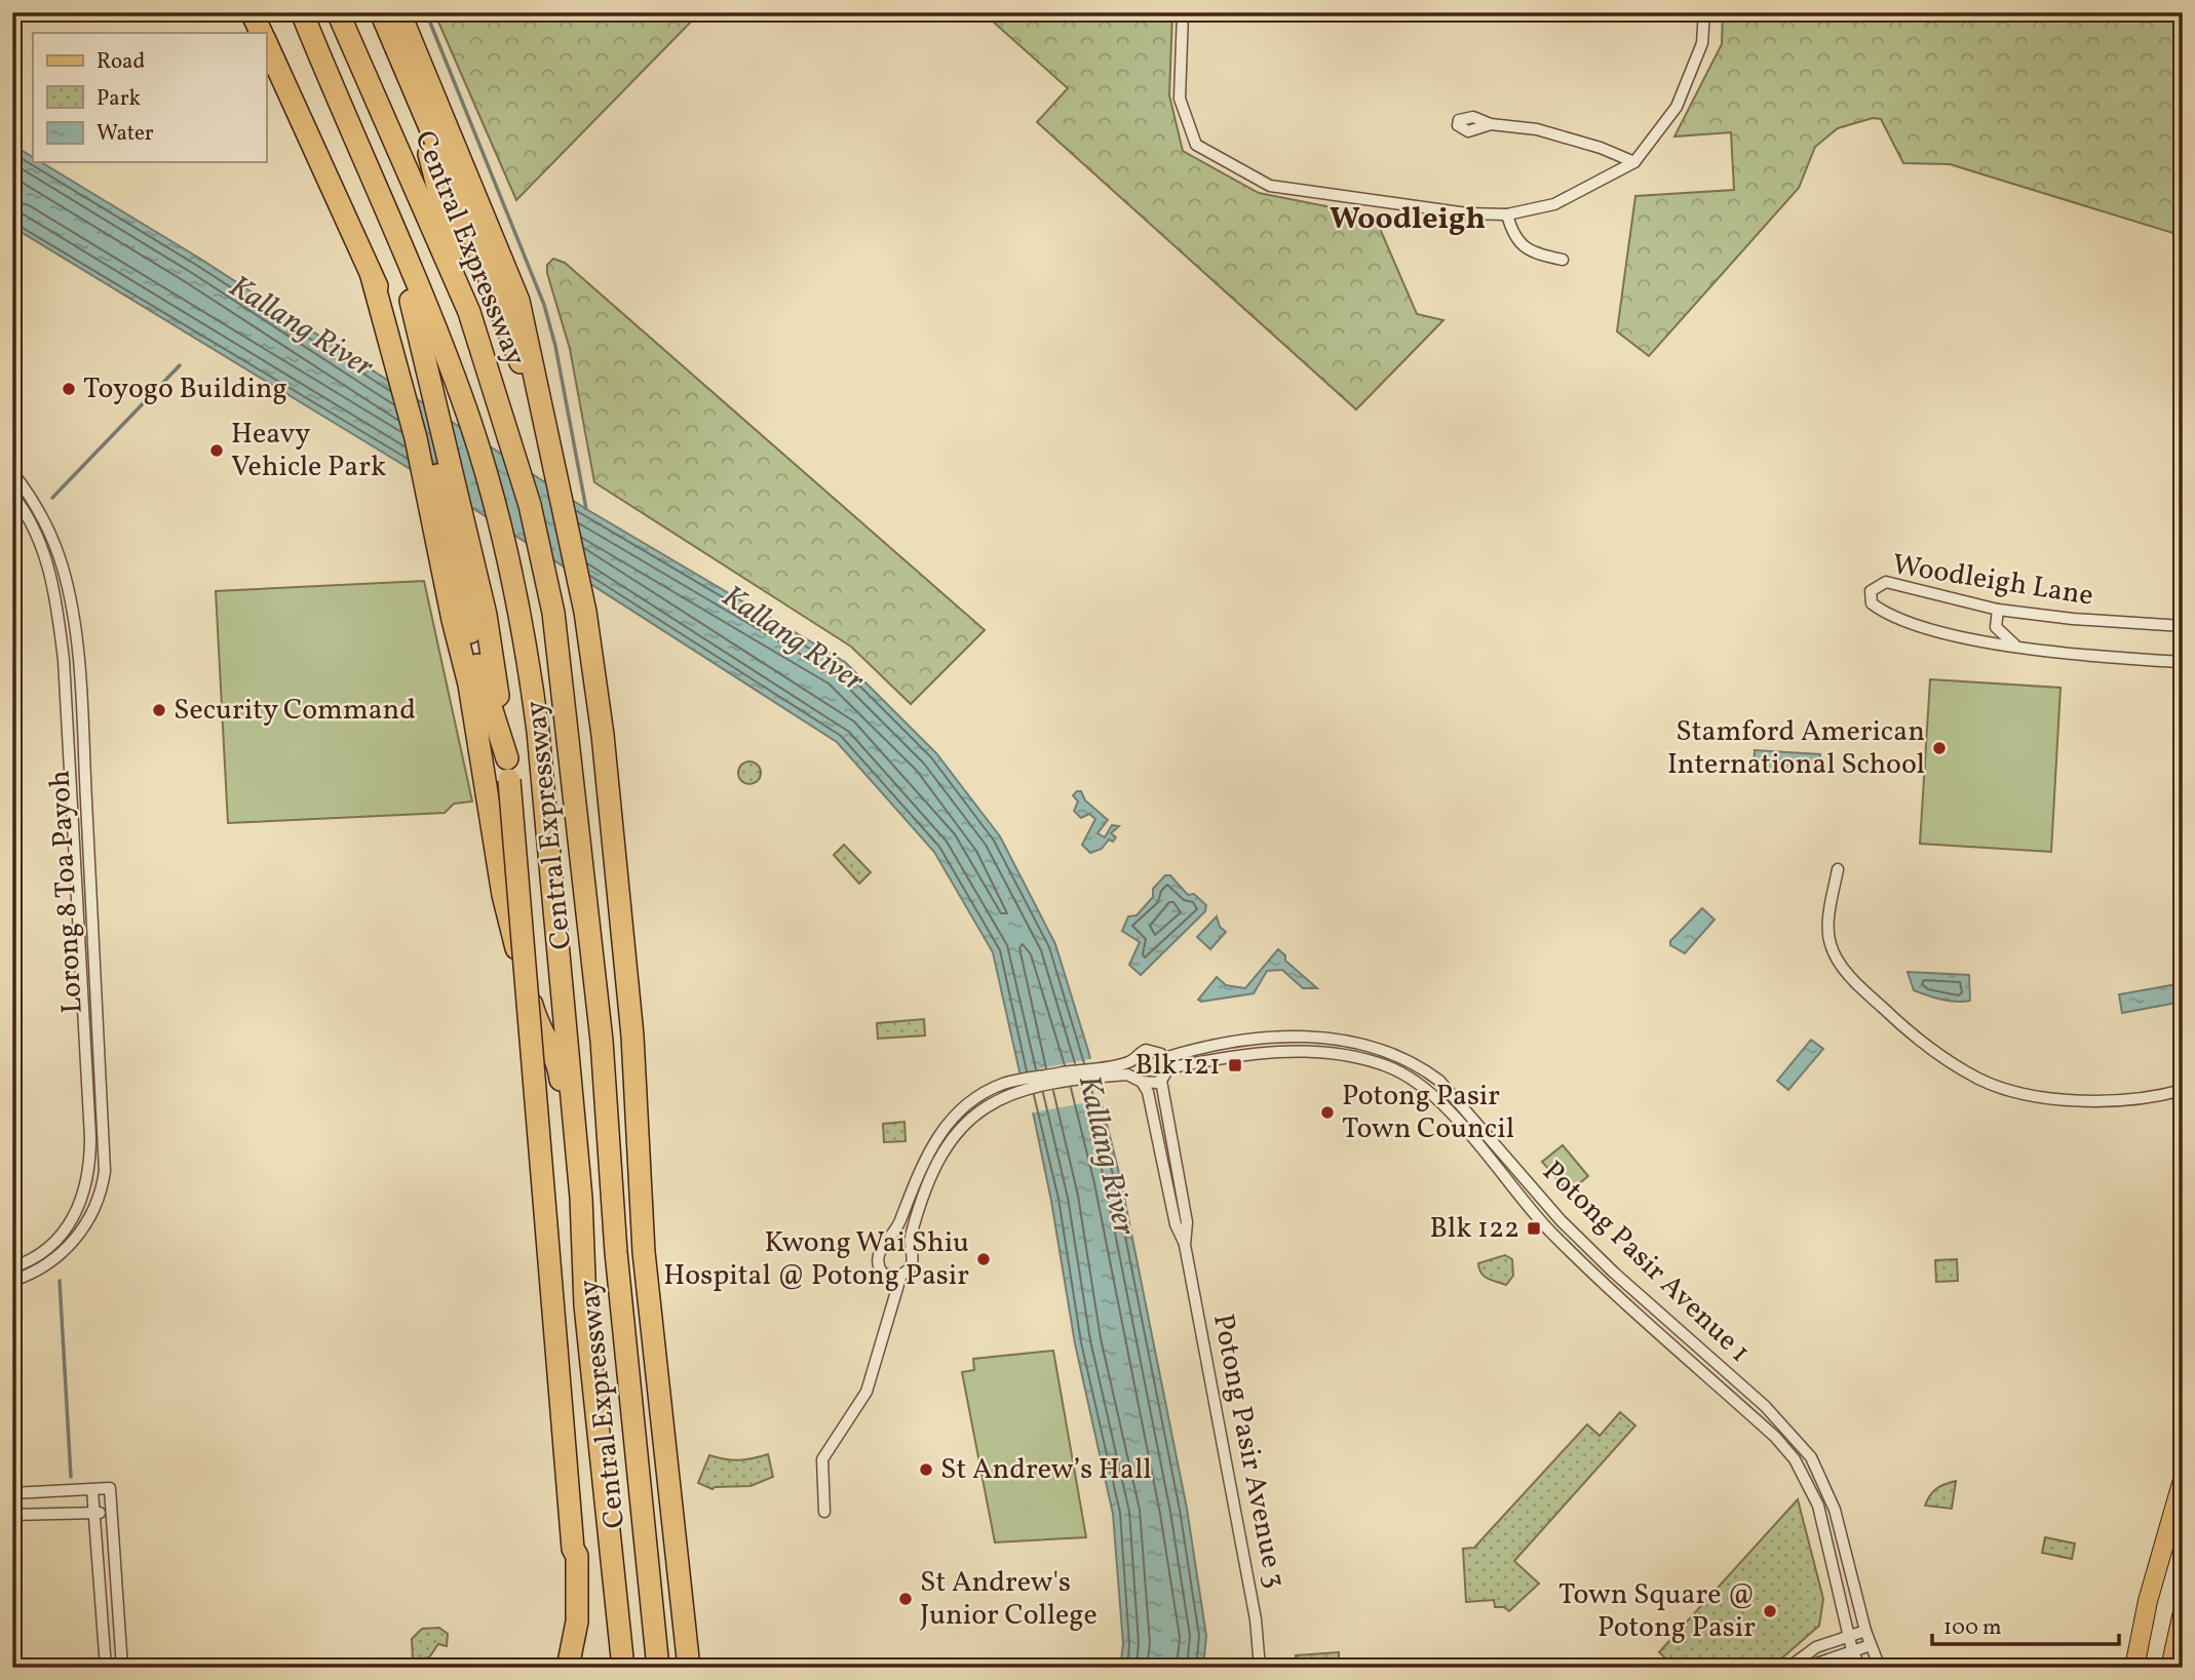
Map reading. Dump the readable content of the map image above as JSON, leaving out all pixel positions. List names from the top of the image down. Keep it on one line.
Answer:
{"streets":{"highway":["Central Expressway"],"street":["Woodleigh Lane","Lorong 8 Toa Payoh","Potong Pasir Avenue 1","Potong Pasir Avenue 3"]},"crossings":[["Potong Pasir Avenue 1","Potong Pasir Avenue 3"]],"districts":["Woodleigh"],"water":["Kallang River"],"places":{"other":["Toyogo Building","Heavy Vehicle Park","Security Command","Stamford American International School","Potong Pasir Town Council","Kwong Wai Shiu Hospital @ Potong Pasir","St Andrew’s Hall","St Andrew's Junior College","Town Square @ Potong Pasir"],"transit":["Blk 121","Blk 122"]},"legend":["Road","Park","Water"],"scale_bar":"100 m"}
